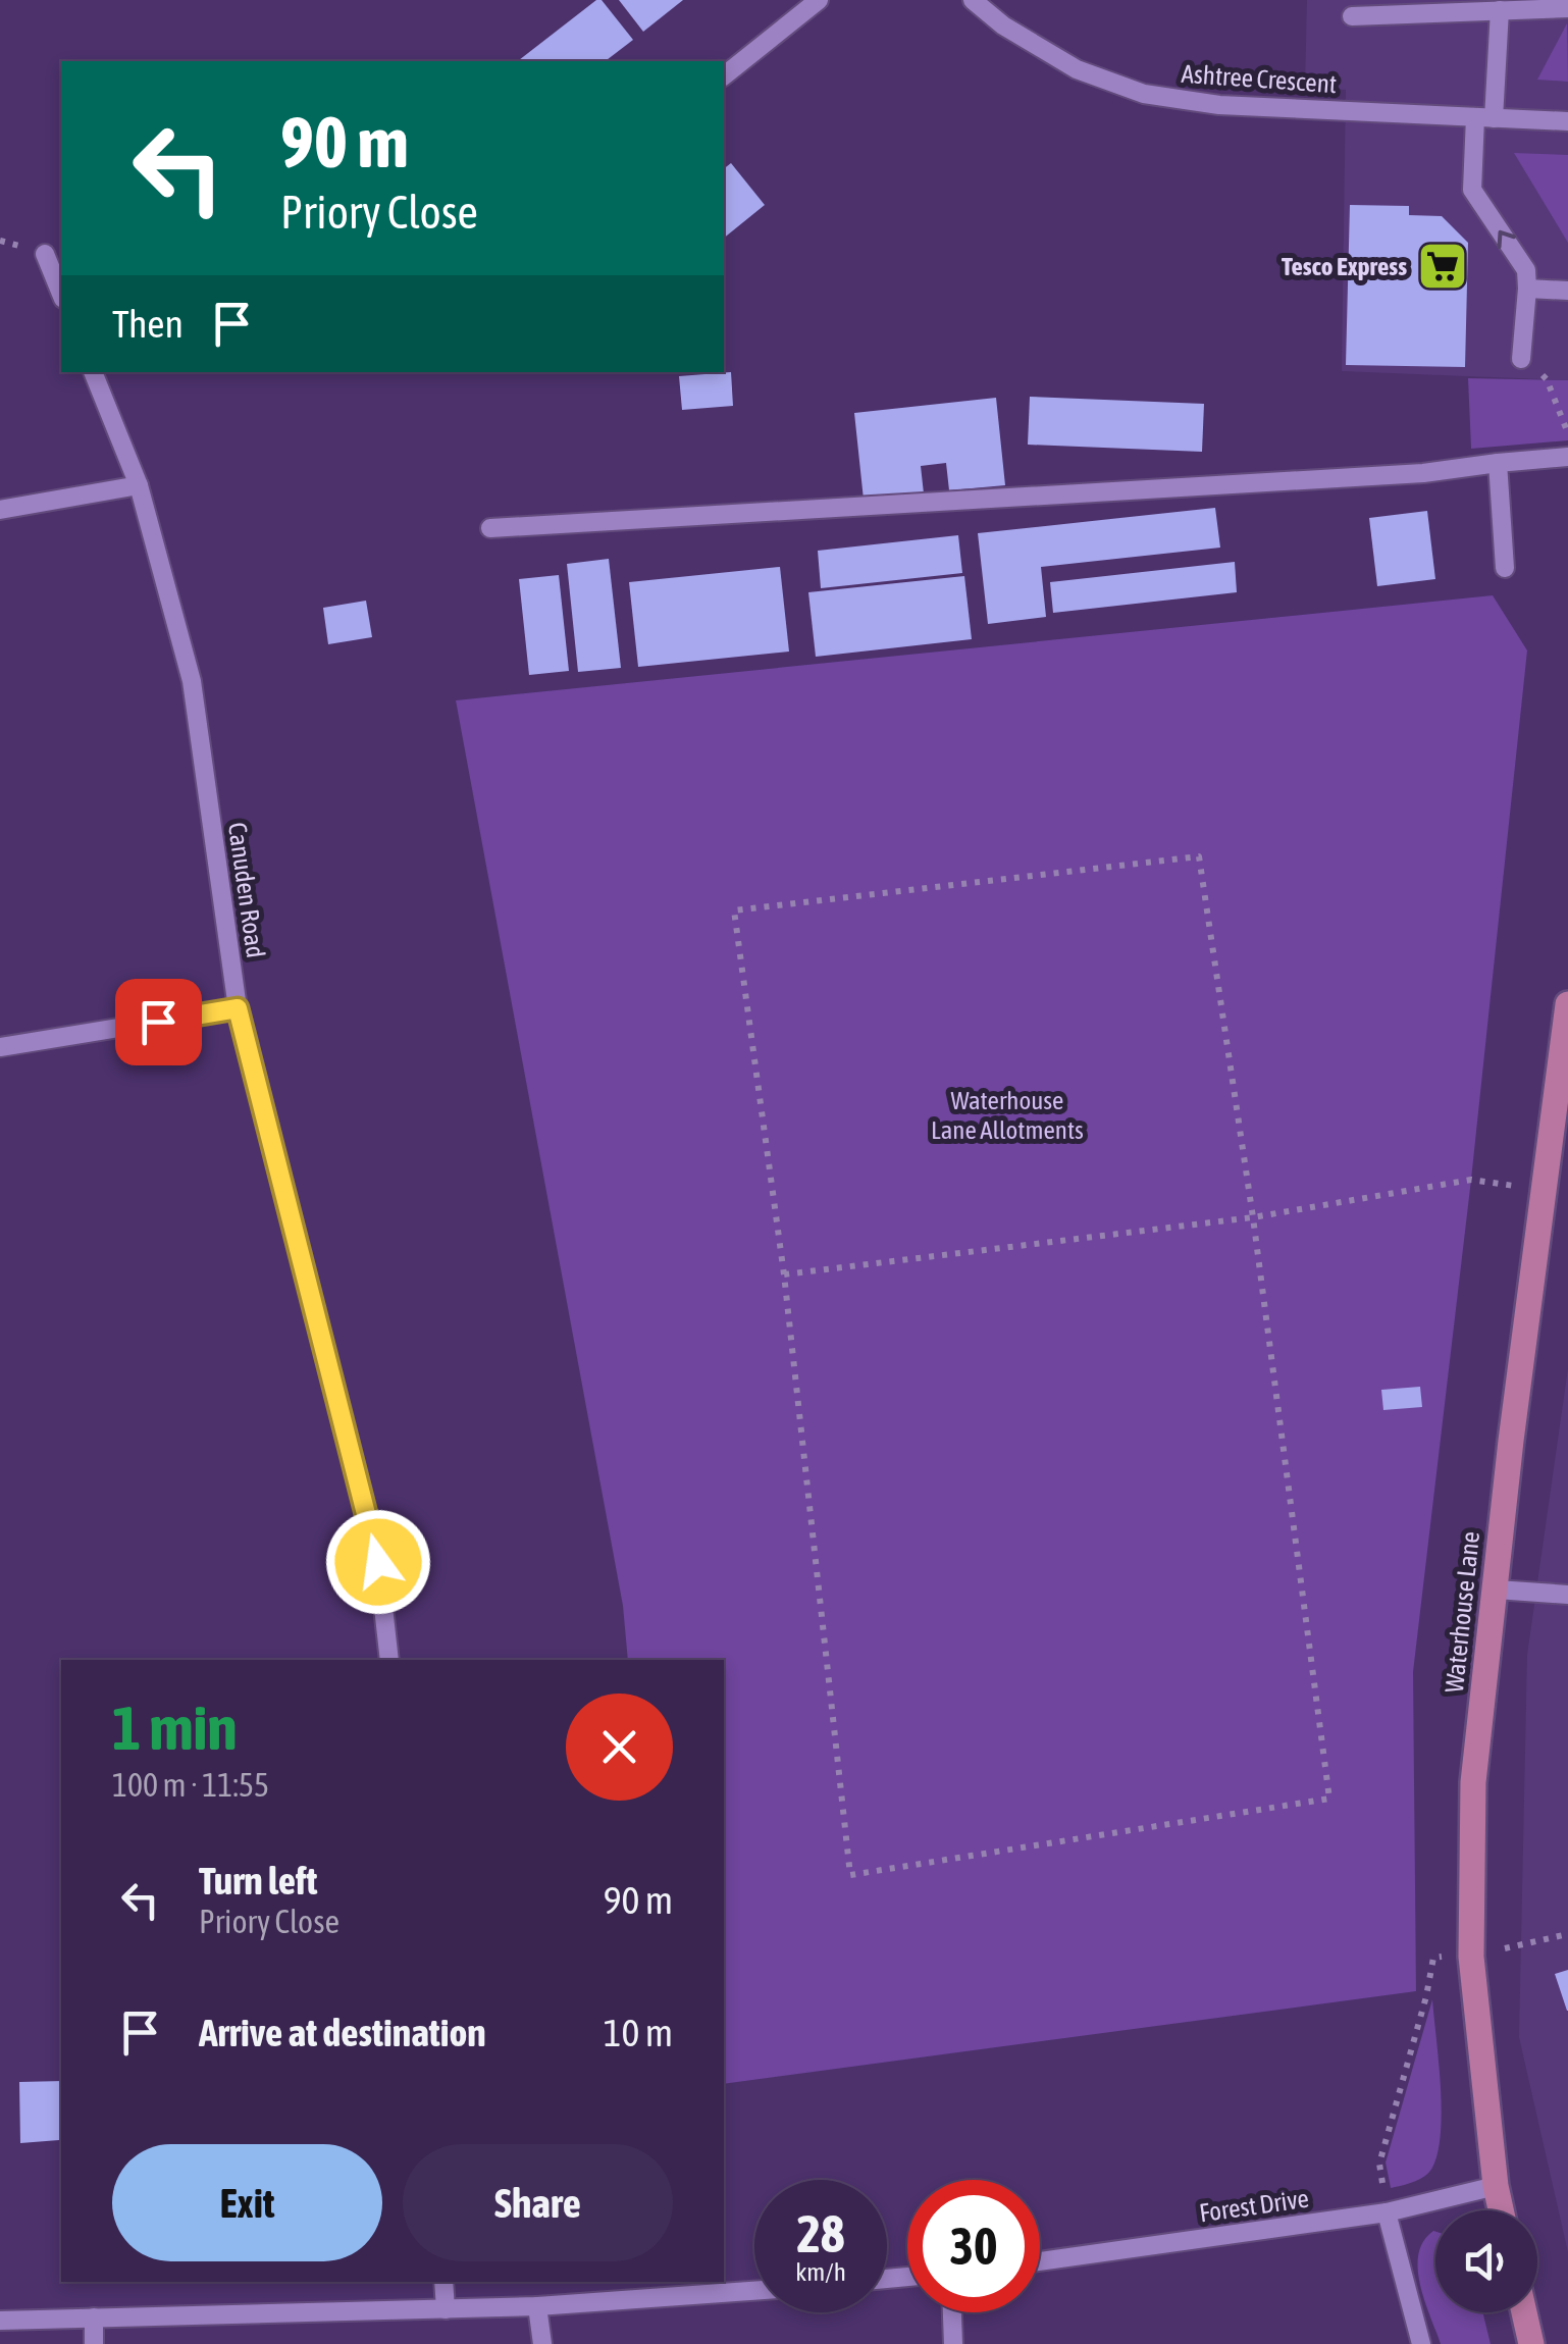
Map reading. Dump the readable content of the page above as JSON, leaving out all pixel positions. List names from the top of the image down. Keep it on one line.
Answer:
{"streets":{"main road":["Waterhouse Lane"],"street":["Ashtree Crescent","Canuden Road","Forest Drive"]},"crossings":[["Waterhouse Lane","Forest Drive"]],"parks":["Waterhouse Lane Allotments"],"places":{"supermarket":["Tesco Express"]},"page":{"turn":["90 m","Priory Close"],"then":"Then","heading":["1 min","100 m · 11:55"],"list":[{"name":"Turn left","note":"Priory Close","value":"90 m"},{"name":"Arrive at destination","value":"10 m"}],"buttons":["Exit","Share"],"speed":"28 km/h","limit":"30"}}
